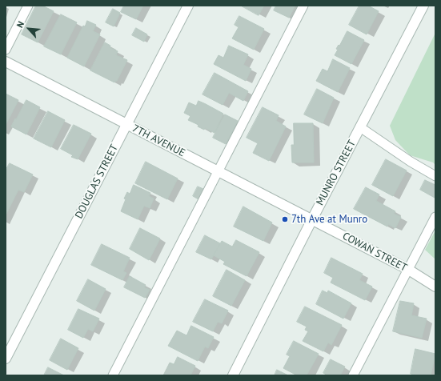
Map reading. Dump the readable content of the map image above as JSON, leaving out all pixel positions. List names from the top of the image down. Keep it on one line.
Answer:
{"streets":{"street":["7TH AVENUE","MUNRO STREET","DOUGLAS STREET","COWAN STREET"]},"crossings":[["7TH AVENUE","MUNRO STREET"],["7TH AVENUE","DOUGLAS STREET"],["7TH AVENUE","COWAN STREET"],["MUNRO STREET","COWAN STREET"]],"places":["7th Ave at Munro"],"north":"top left"}
